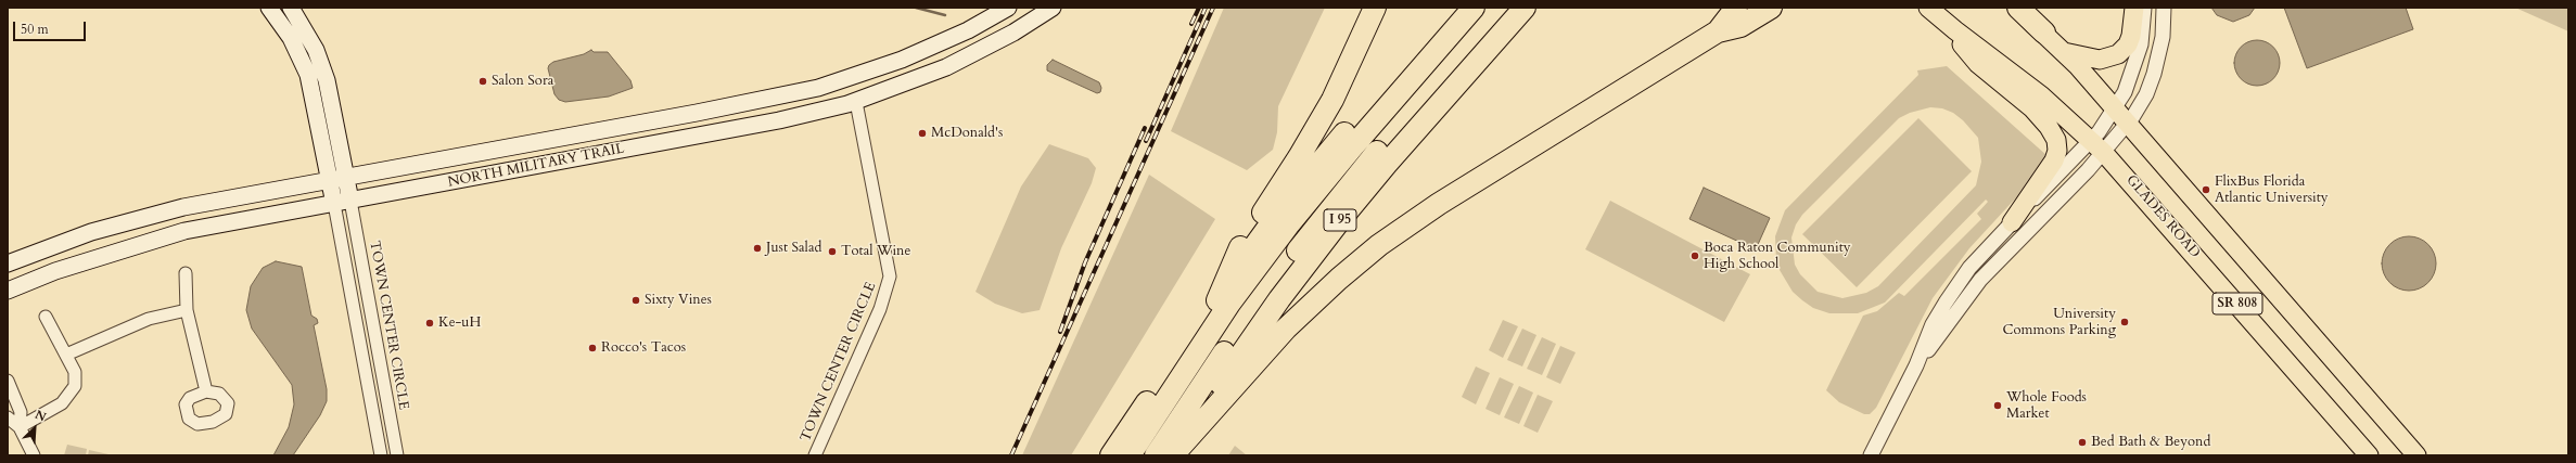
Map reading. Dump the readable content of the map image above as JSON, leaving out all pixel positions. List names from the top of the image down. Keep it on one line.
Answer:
{"streets":{"highway":["I 95"],"main road":["NORTH MILITARY TRAIL","GLADES ROAD","SR 808"],"street":["TOWN CENTER CIRCLE"]},"crossings":[["NORTH MILITARY TRAIL","TOWN CENTER CIRCLE"]],"places":["Salon Sora","McDonald's","FlixBus Florida Atlantic University","Just Salad","Total Wine","Boca Raton Community High School","Sixty Vines","University Commons Parking","Ke-uH","Rocco's Tacos","Whole Foods Market","Bed Bath & Beyond"],"scale_bar":"50 m","north":"top right"}
